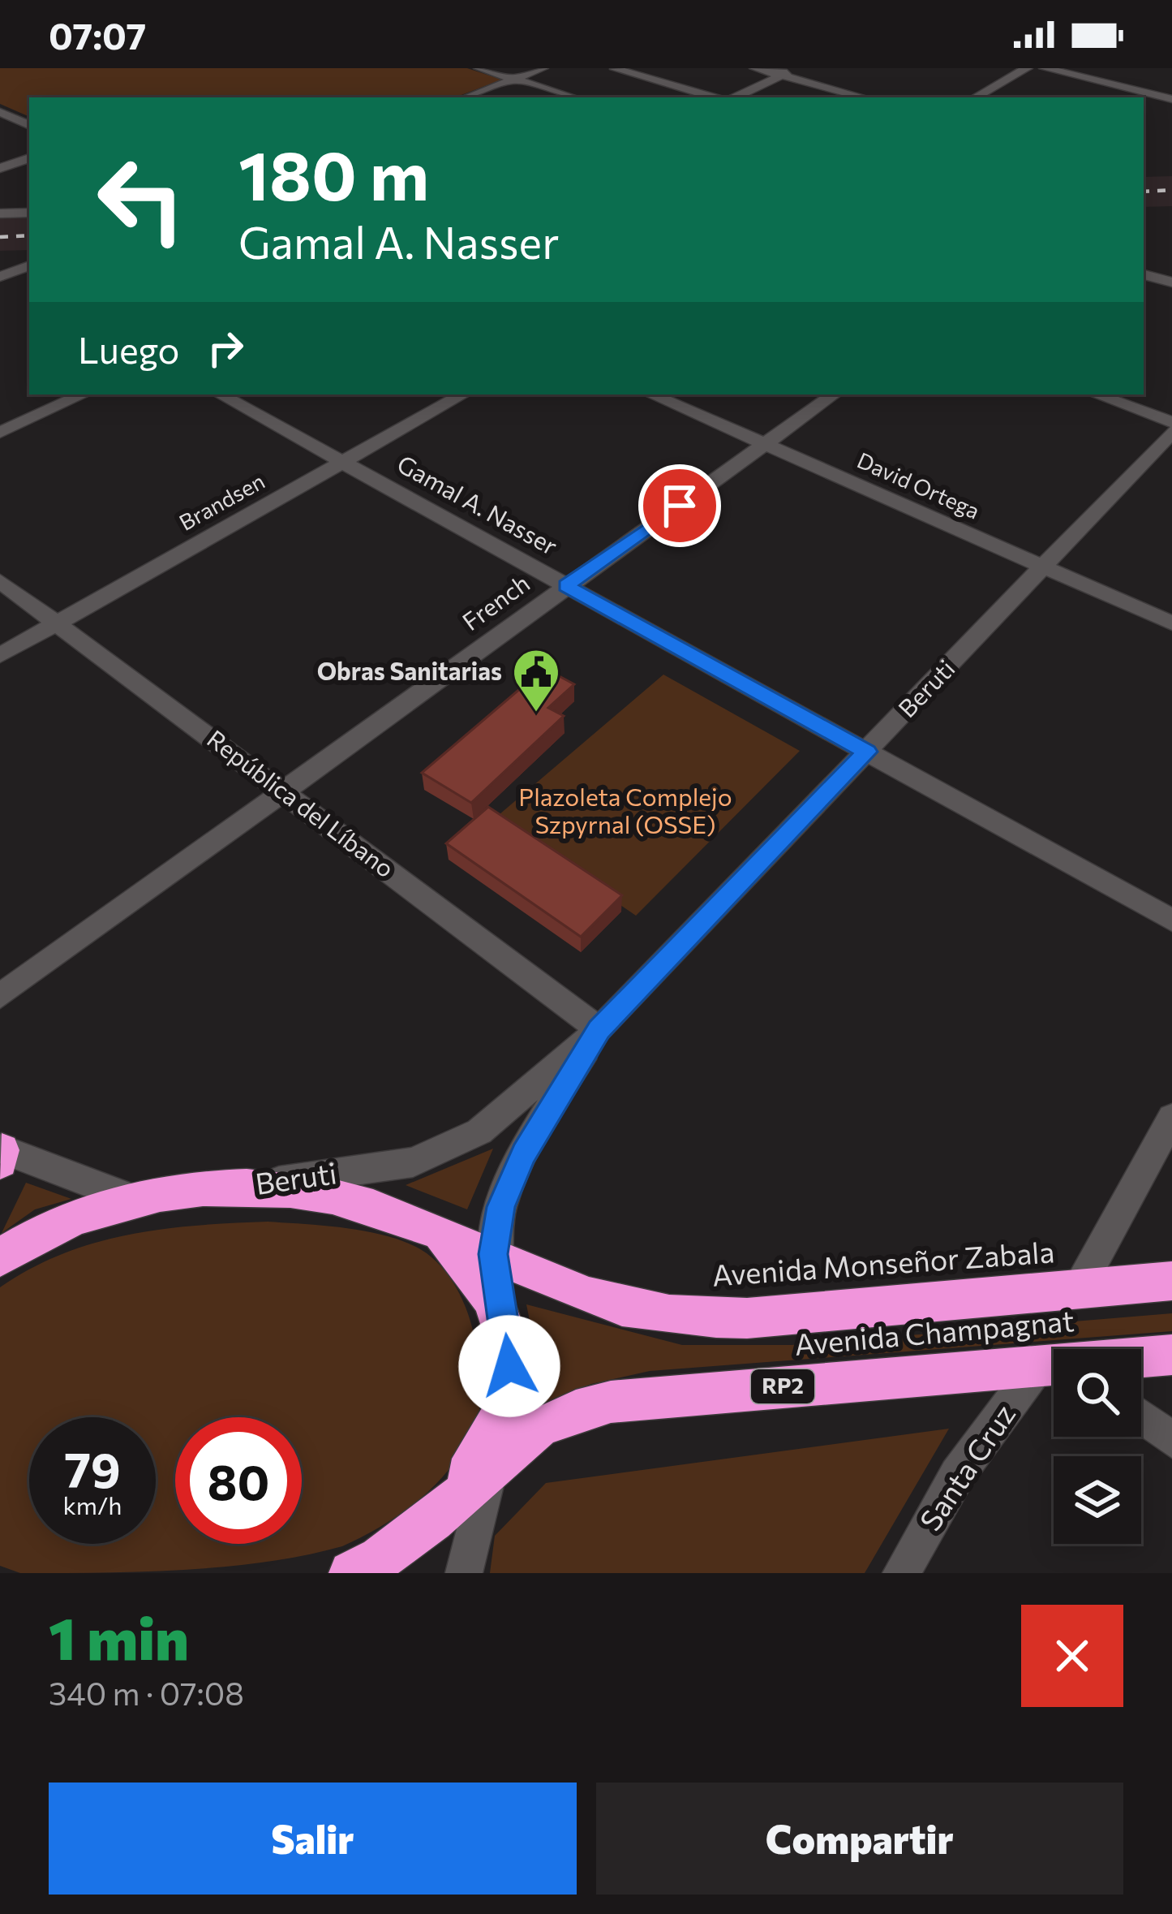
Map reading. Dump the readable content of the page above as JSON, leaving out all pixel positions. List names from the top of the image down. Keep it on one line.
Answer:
{"streets":{"highway":["Avenida Monseñor Zabala","Avenida Champagnat","RP2"],"street":["David Ortega","Brandsen","Gamal A. Nasser","French","Beruti","República del Líbano","Santa Cruz"]},"crossings":[["David Ortega","French"],["David Ortega","Beruti"],["Brandsen","Gamal A. Nasser"],["Brandsen","República del Líbano"],["Gamal A. Nasser","French"],["Gamal A. Nasser","Beruti"],["French","República del Líbano"],["Beruti","República del Líbano"],["Beruti","Avenida Monseñor Zabala"],["Beruti","RP2"],["Avenida Monseñor Zabala","RP2"],["Avenida Champagnat","RP2"]],"parks":["Plazoleta Complejo Szpyrnal (OSSE)"],"places":{"public building":["Obras Sanitarias"]},"page":{"status":"07:07","turn":["180 m","Gamal A. Nasser"],"then":"Luego","speed":"79 km/h","limit":"80","heading":["1 min","340 m · 07:08"],"buttons":["Salir","Compartir"]}}
